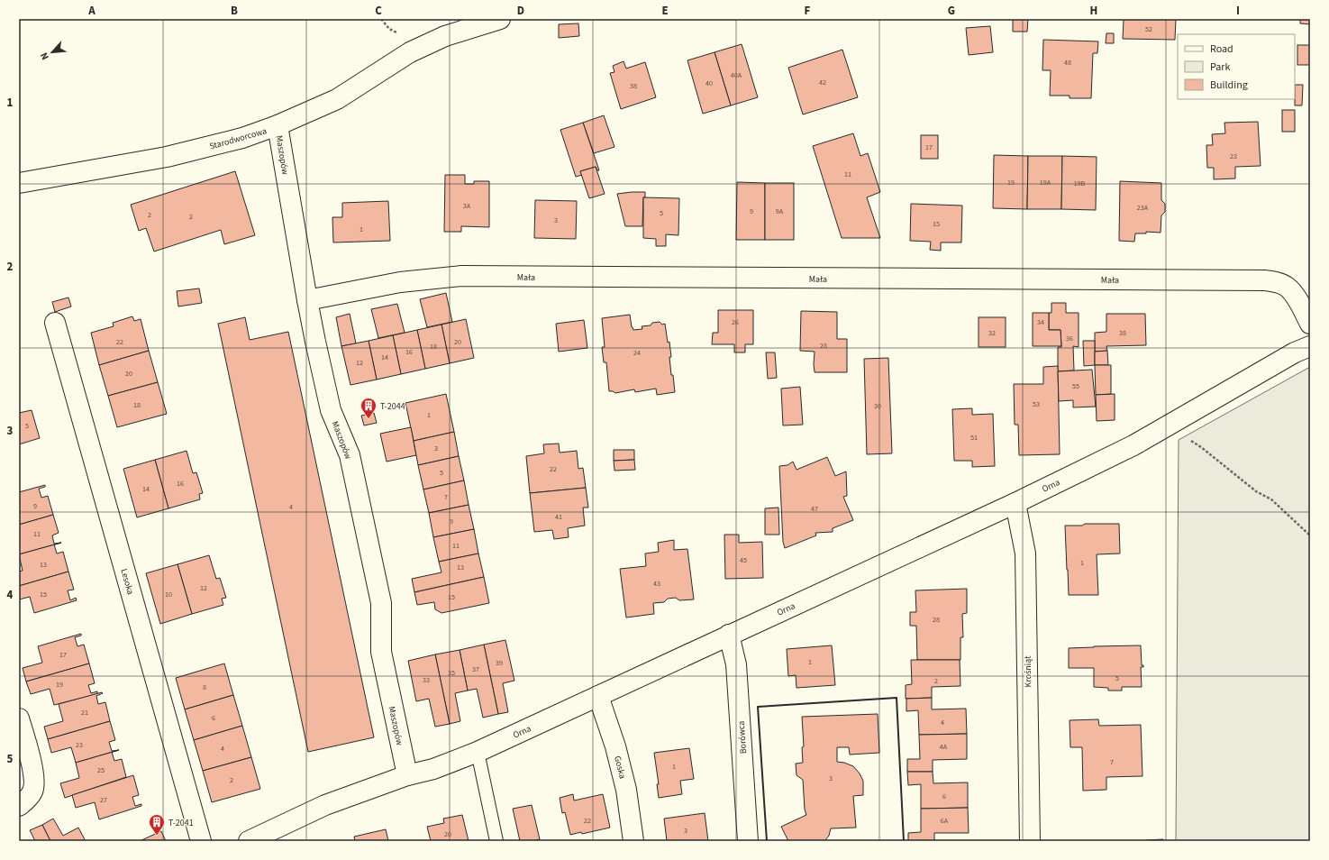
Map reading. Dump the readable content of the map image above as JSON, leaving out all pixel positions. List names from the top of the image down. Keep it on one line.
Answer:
{"streets":{"street":["Starodworcowa","Maszopów","Mała","Orna","Lesoka","Krośniąt","Borówca","Goska"]},"crossings":[["Starodworcowa","Maszopów"],["Maszopów","Mała"],["Maszopów","Orna"],["Orna","Krośniąt"],["Orna","Borówca"],["Orna","Goska"]],"places":{"building":["T-2044","T-2041"]},"house_numbers":["52","48","40A","42","40","38","17","23","11","19","19A","19B","3A","23A","9","9A","5","2","2","3","15","1","26","34","32","38","36","22","20","28","18","16","24","14","12","20","55","53","18","30","1","5","51","3","22","5","16","14","7","9","4","47","41","9","11","11","45","1","13","13","43","12","15","10","15","28","17","1","39","37","35","5","33","2","19","8","21","6","4","23","4A","4","7","1","25","3","2","6","27","22","6A","3","20"],"legend":["Road","Park","Building"],"north":"bottom left","grid":{"columns":["A","B","C","D","E","F","G","H","I"],"rows":["1","2","3","4","5"]}}
